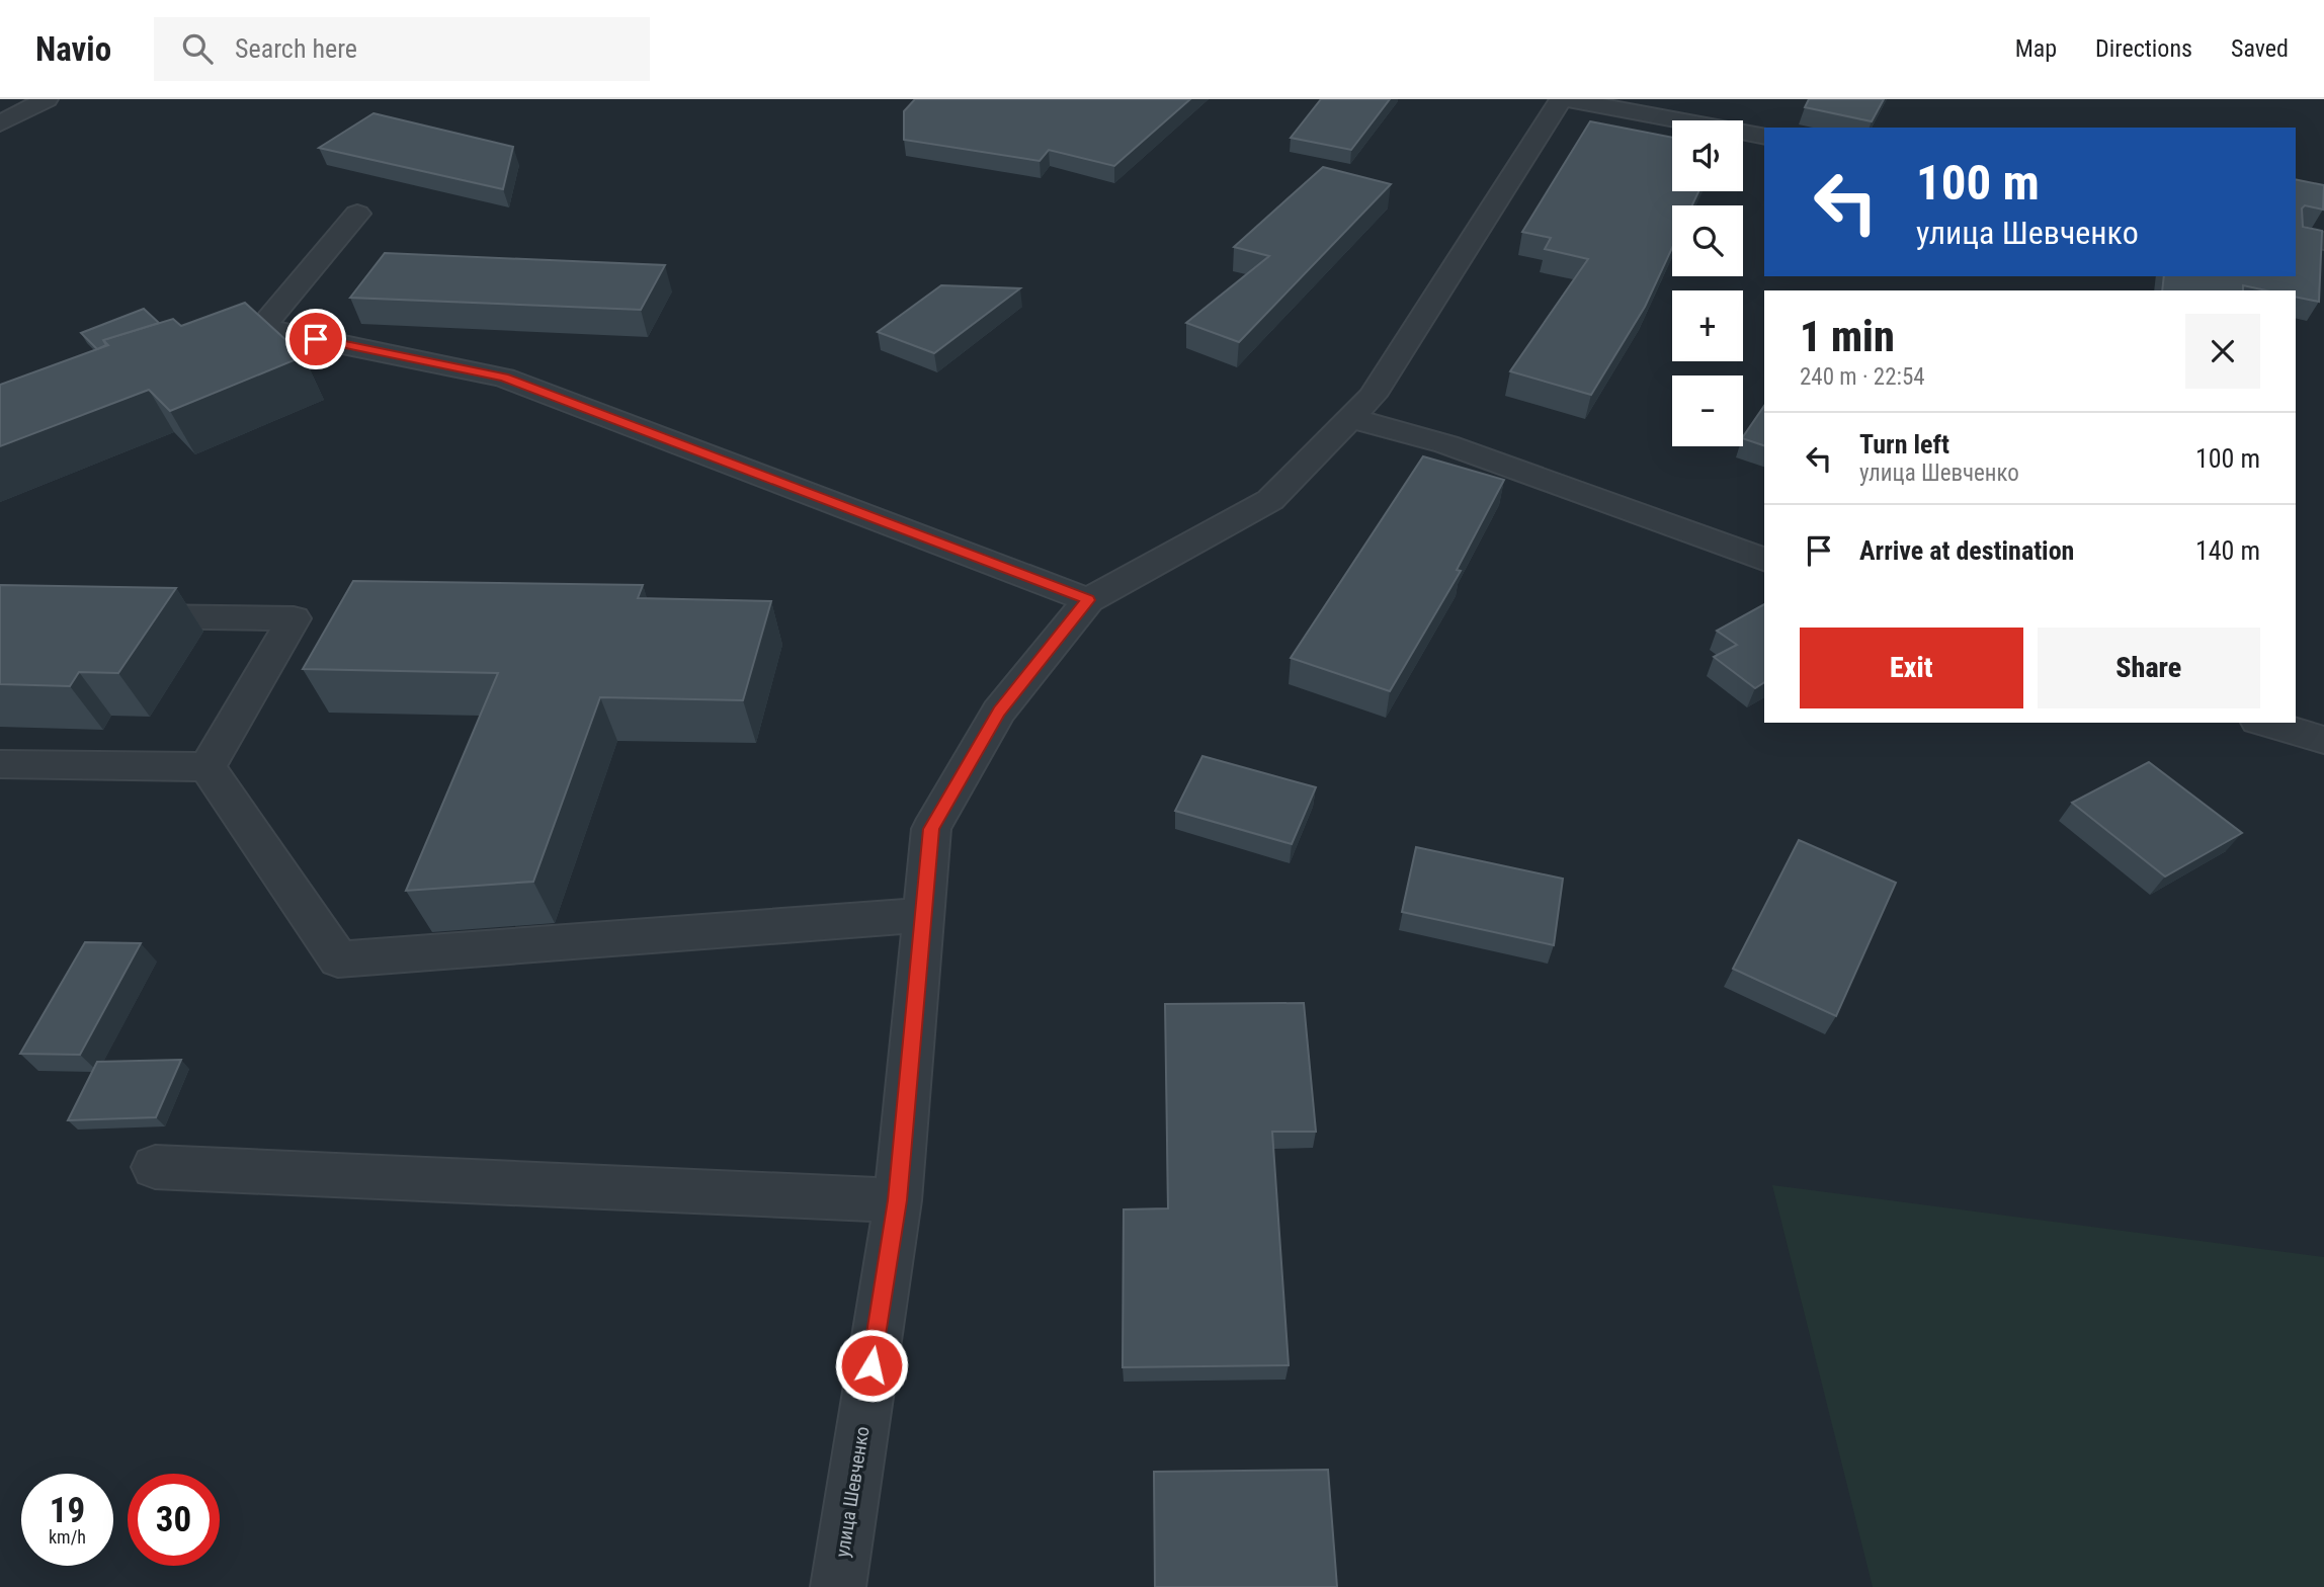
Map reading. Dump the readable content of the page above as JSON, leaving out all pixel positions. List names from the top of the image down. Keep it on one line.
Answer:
{"streets":{"street":["улица Шевченко"]},"page":{"header":"Navio","search":"Search here","nav":["Map","Directions","Saved"],"map_buttons":["+","−"],"turn":["100 m","улица Шевченко"],"heading":["1 min","240 m · 22:54"],"list":[{"name":"Turn left","note":"улица Шевченко","value":"100 m"},{"name":"Arrive at destination","value":"140 m"}],"buttons":["Exit","Share"],"speed":"19 km/h","limit":"30"}}
